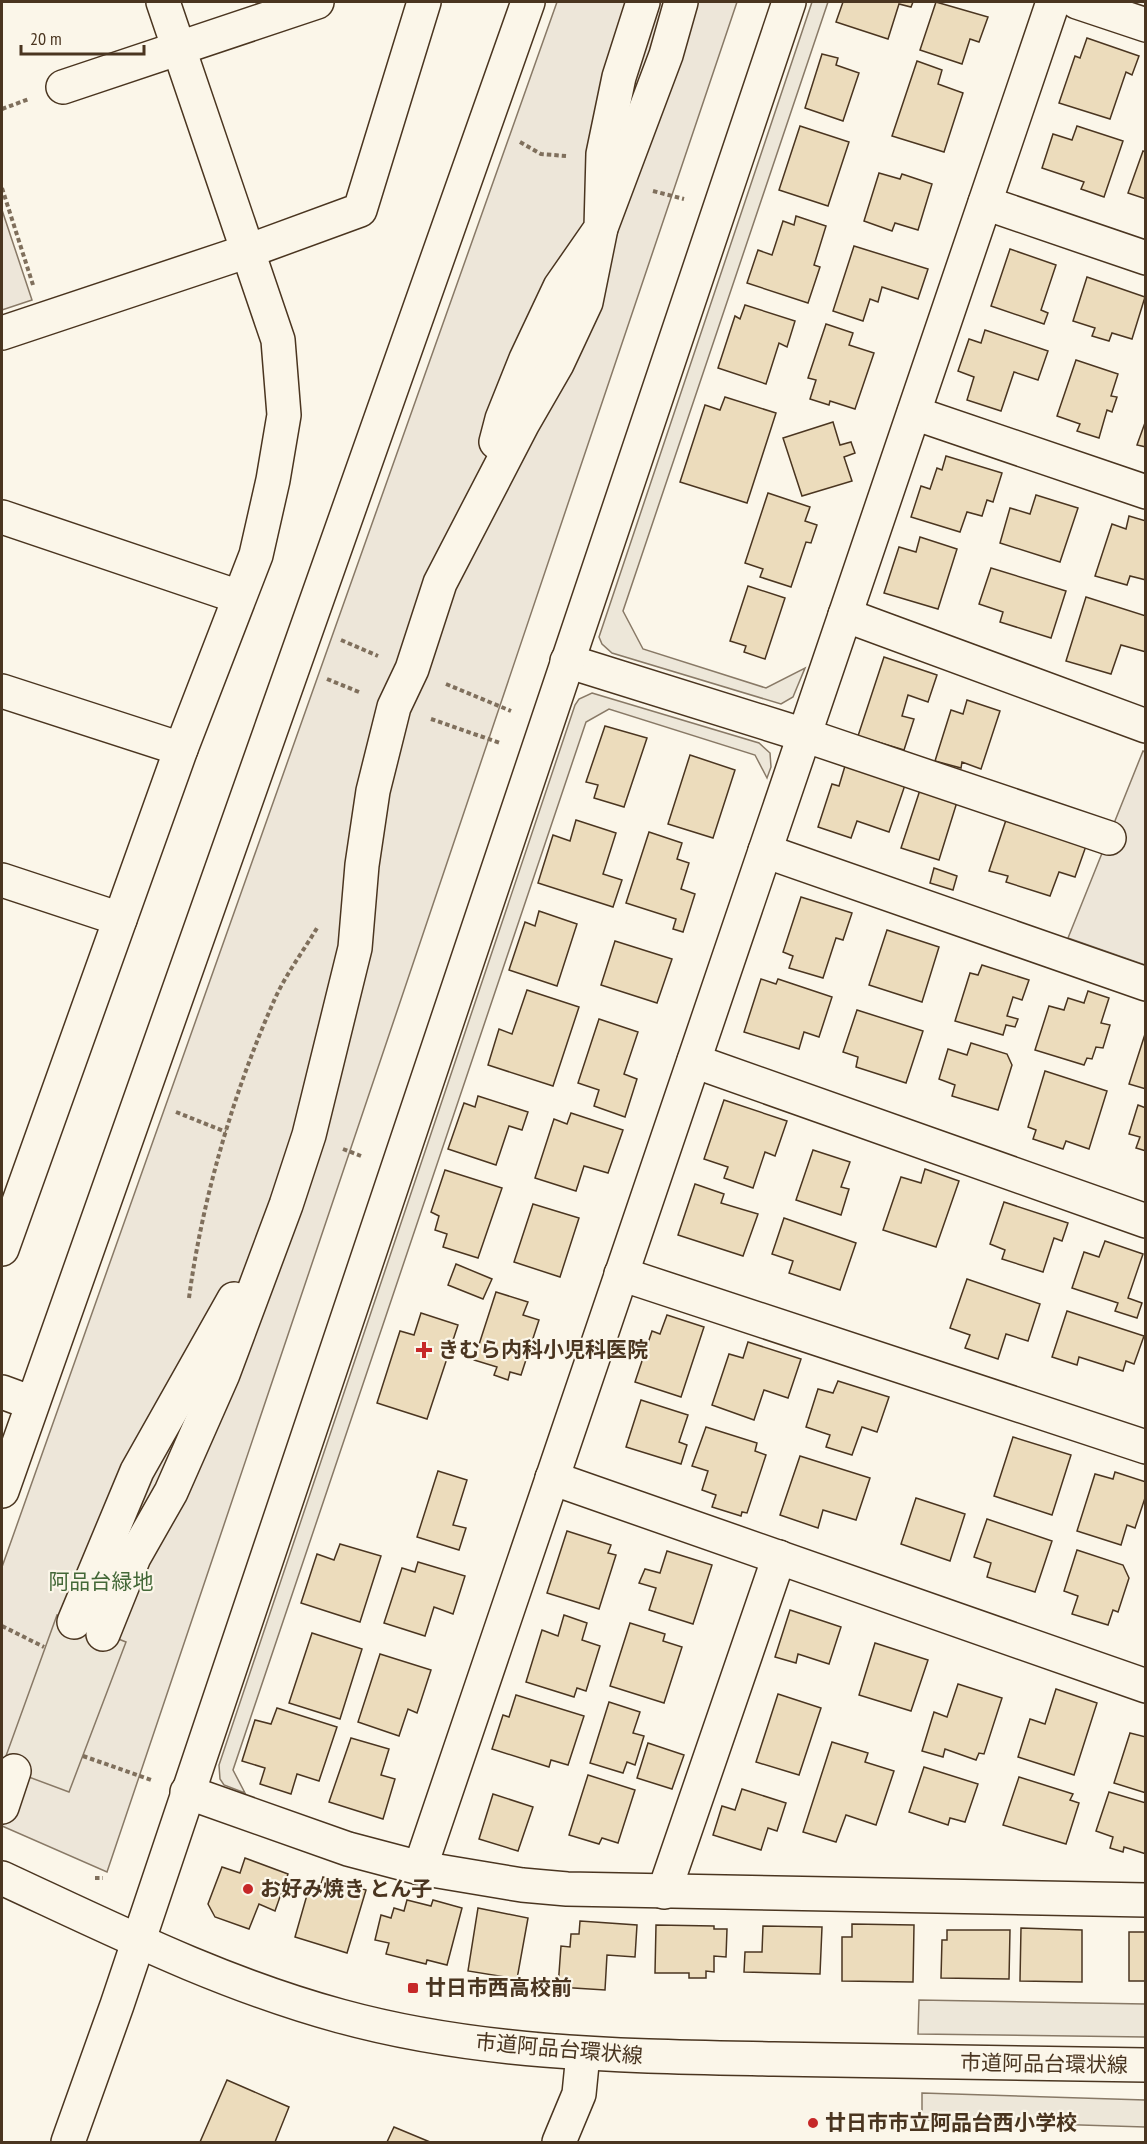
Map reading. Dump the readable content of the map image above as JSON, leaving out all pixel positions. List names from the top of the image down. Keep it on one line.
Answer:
{"streets":{"street":["市道阿品台環状線"]},"parks":["阿品台緑地"],"places":{"health":["きむら内科小児科医院"],"other":["お好み焼き とん子","廿日市市立阿品台西小学校"],"transit":["廿日市西高校前"]},"scale_bar":"20 m"}
